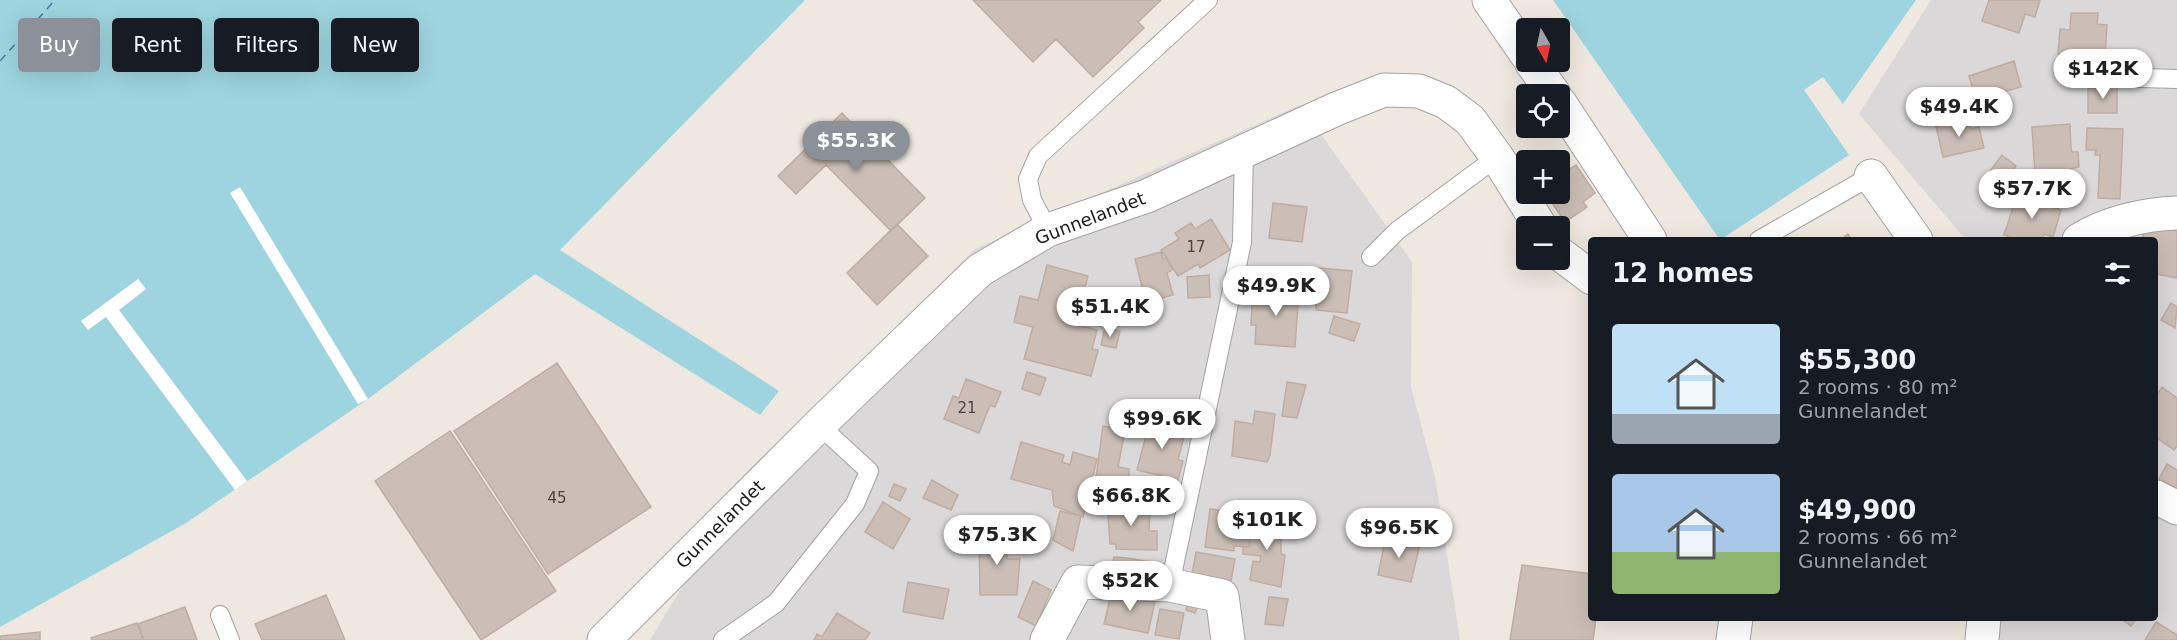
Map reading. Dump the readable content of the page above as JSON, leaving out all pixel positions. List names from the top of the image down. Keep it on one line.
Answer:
{"streets":{"street":["Gunnelandet"]},"house_numbers":["17","21","45"],"north":"bottom","page":{"map_buttons":["+","−"],"chip":["Buy","Rent","Filters","New"],"price":["$142K","$49.4K","$55.3K","$57.7K","$49.9K","$51.4K","$99.6K","$66.8K","$101K","$96.5K","$75.3K","$52K"],"heading":"12 homes","list":[{"name":"$55,300","note":"2 rooms · 80 m² · Gunnelandet"},{"name":"$49,900","note":"2 rooms · 66 m² · Gunnelandet"}]}}
